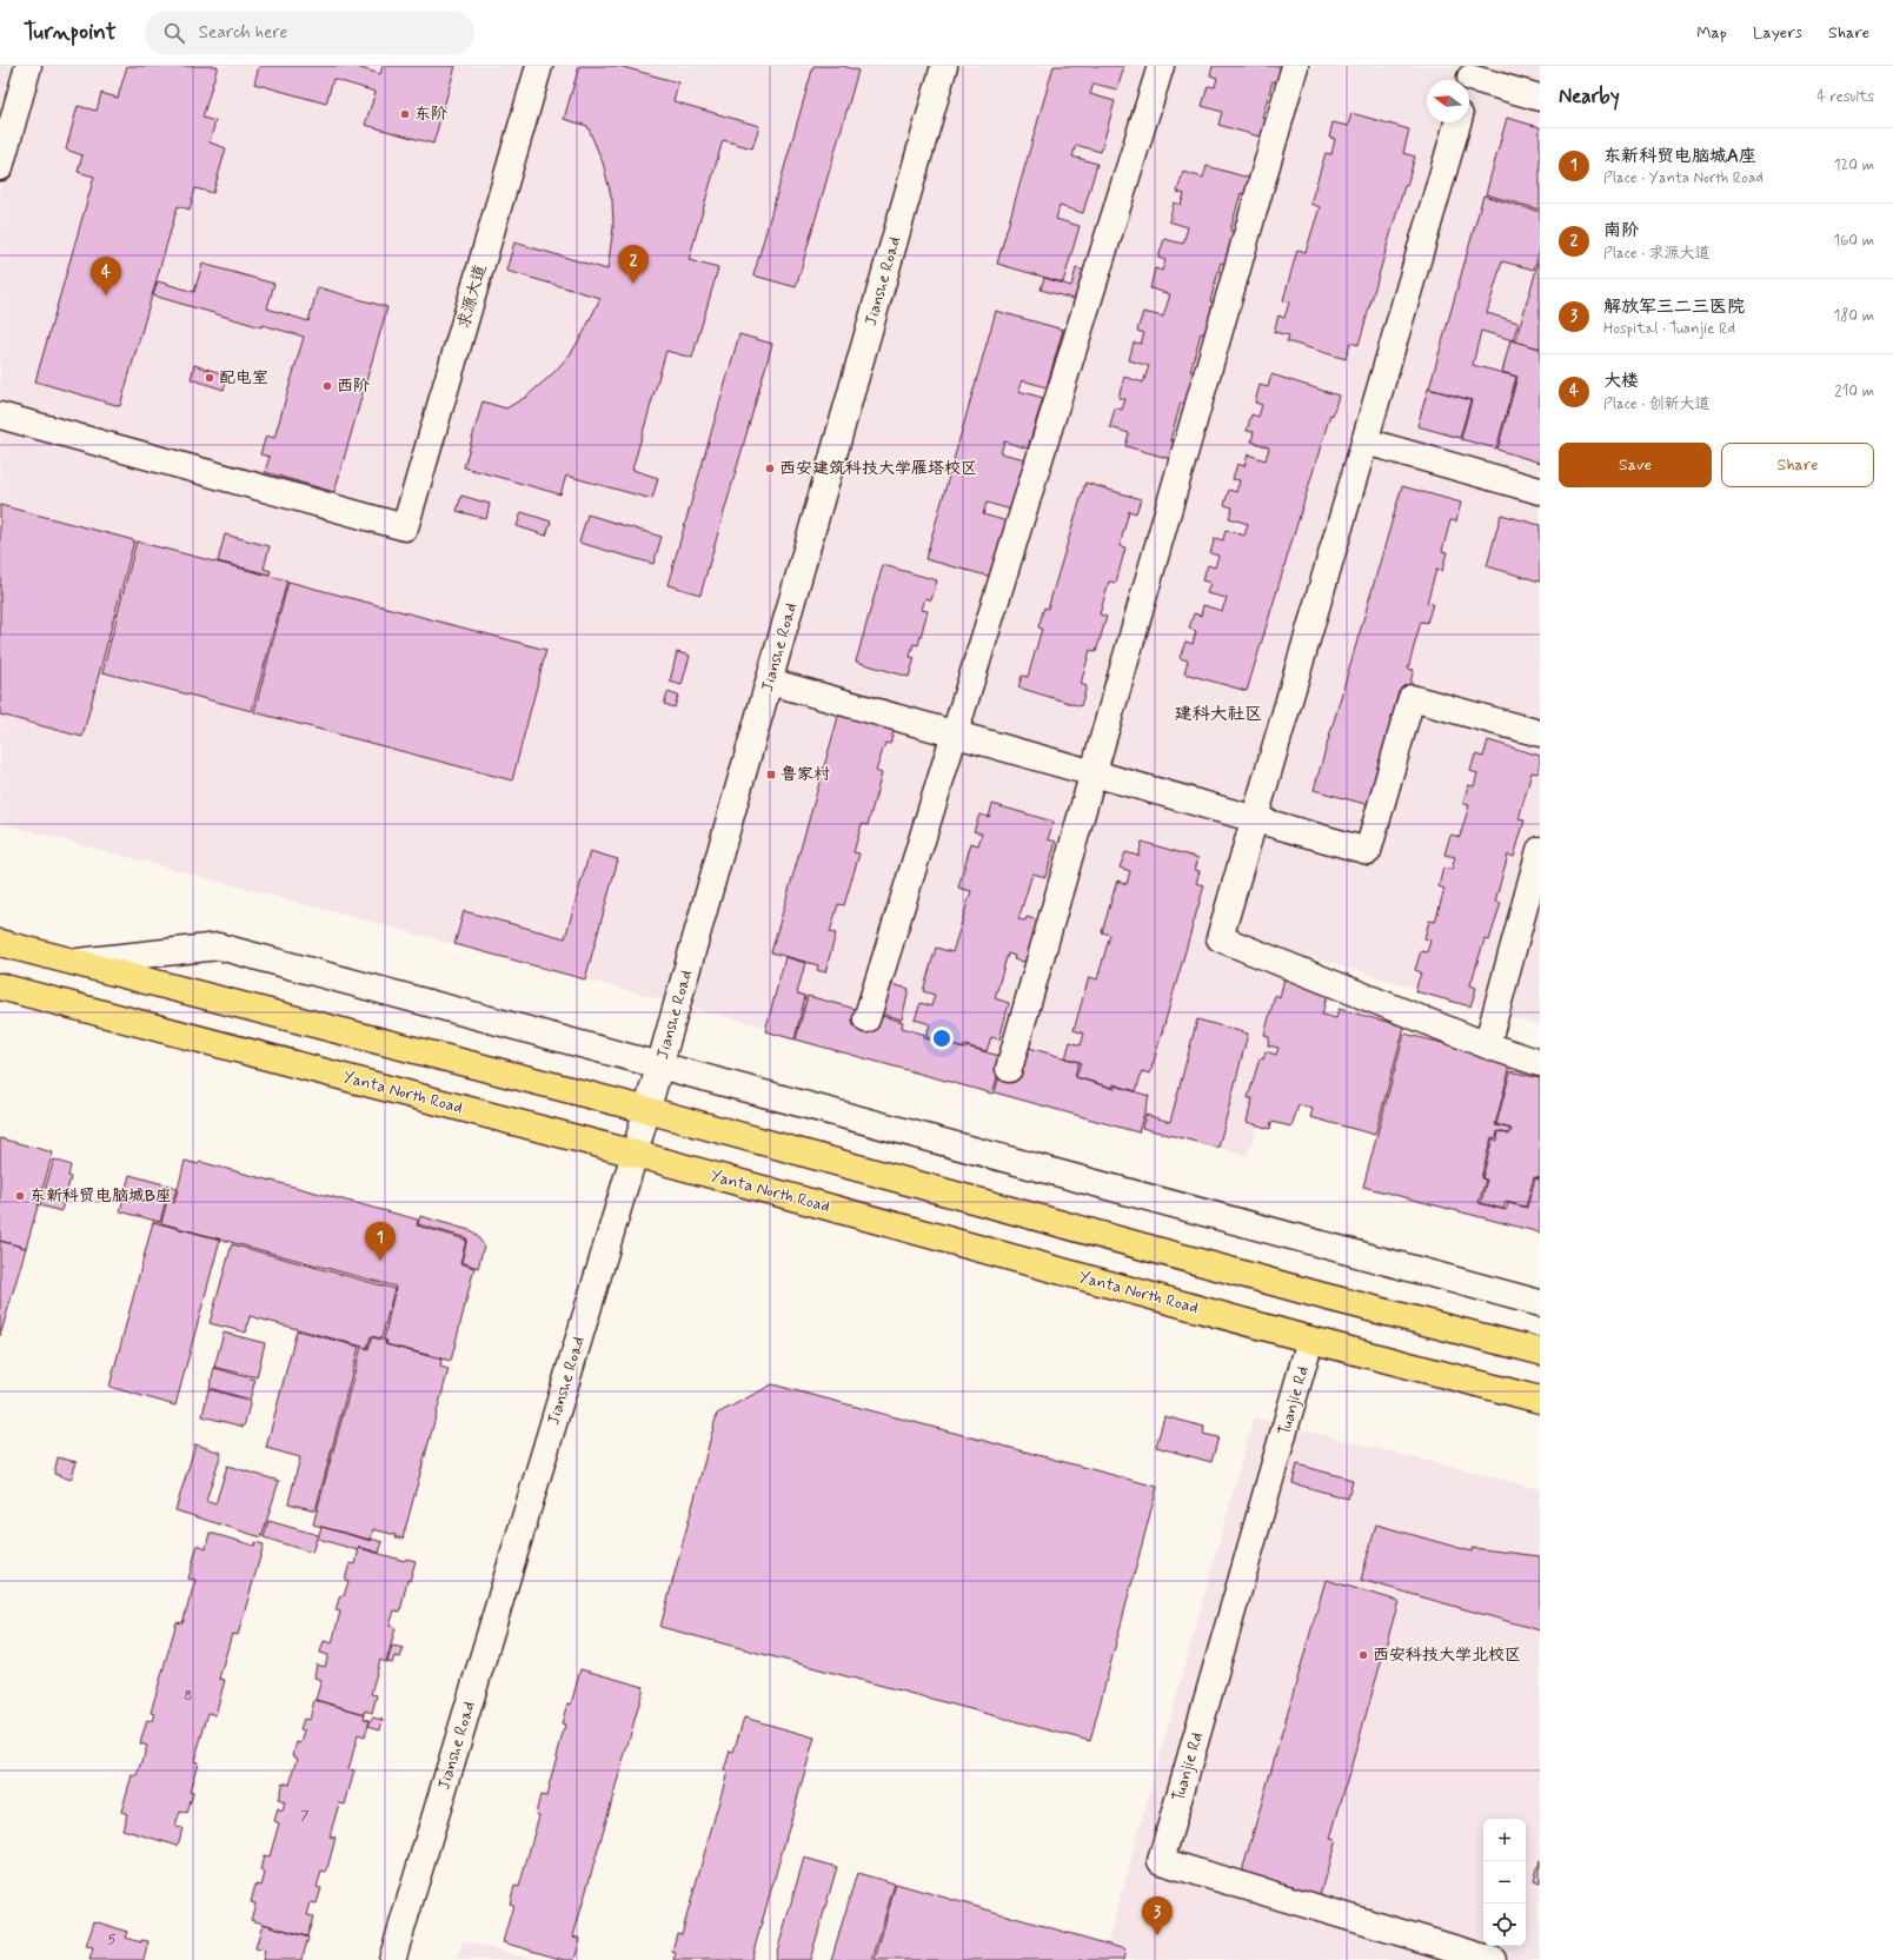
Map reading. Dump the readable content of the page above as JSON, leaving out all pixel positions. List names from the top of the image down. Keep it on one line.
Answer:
{"streets":{"main road":["Yanta North Road"],"street":["Jianshe Road","求源大道","Tuanjie Rd"]},"crossings":[["Jianshe Road","Yanta North Road"],["Yanta North Road","Tuanjie Rd"]],"districts":["建科大社区"],"places":{"other":["东阶","配电室","西阶","西安建筑科技大学雁塔校区","东新科贸电脑城B座","西安科技大学北校区"],"transit":["鲁家村"]},"house_numbers":["8","7","5"],"north":"left","page":{"header":"Turnpoint","search":"Search here","nav":["Map","Layers","Share"],"heading":["Nearby","4 results"],"list":[{"mark":"1","name":"东新科贸电脑城A座","note":"Place · Yanta North Road","value":"120 m"},{"mark":"2","name":"南阶","note":"Place · 求源大道","value":"160 m"},{"mark":"3","name":"解放军三二三医院","note":"Hospital · Tuanjie Rd","value":"180 m"},{"mark":"4","name":"大楼","note":"Place · 创新大道","value":"210 m"}],"pins":["2","4","1","3"],"buttons":["Save","Share"],"map_buttons":["+","−"]}}
